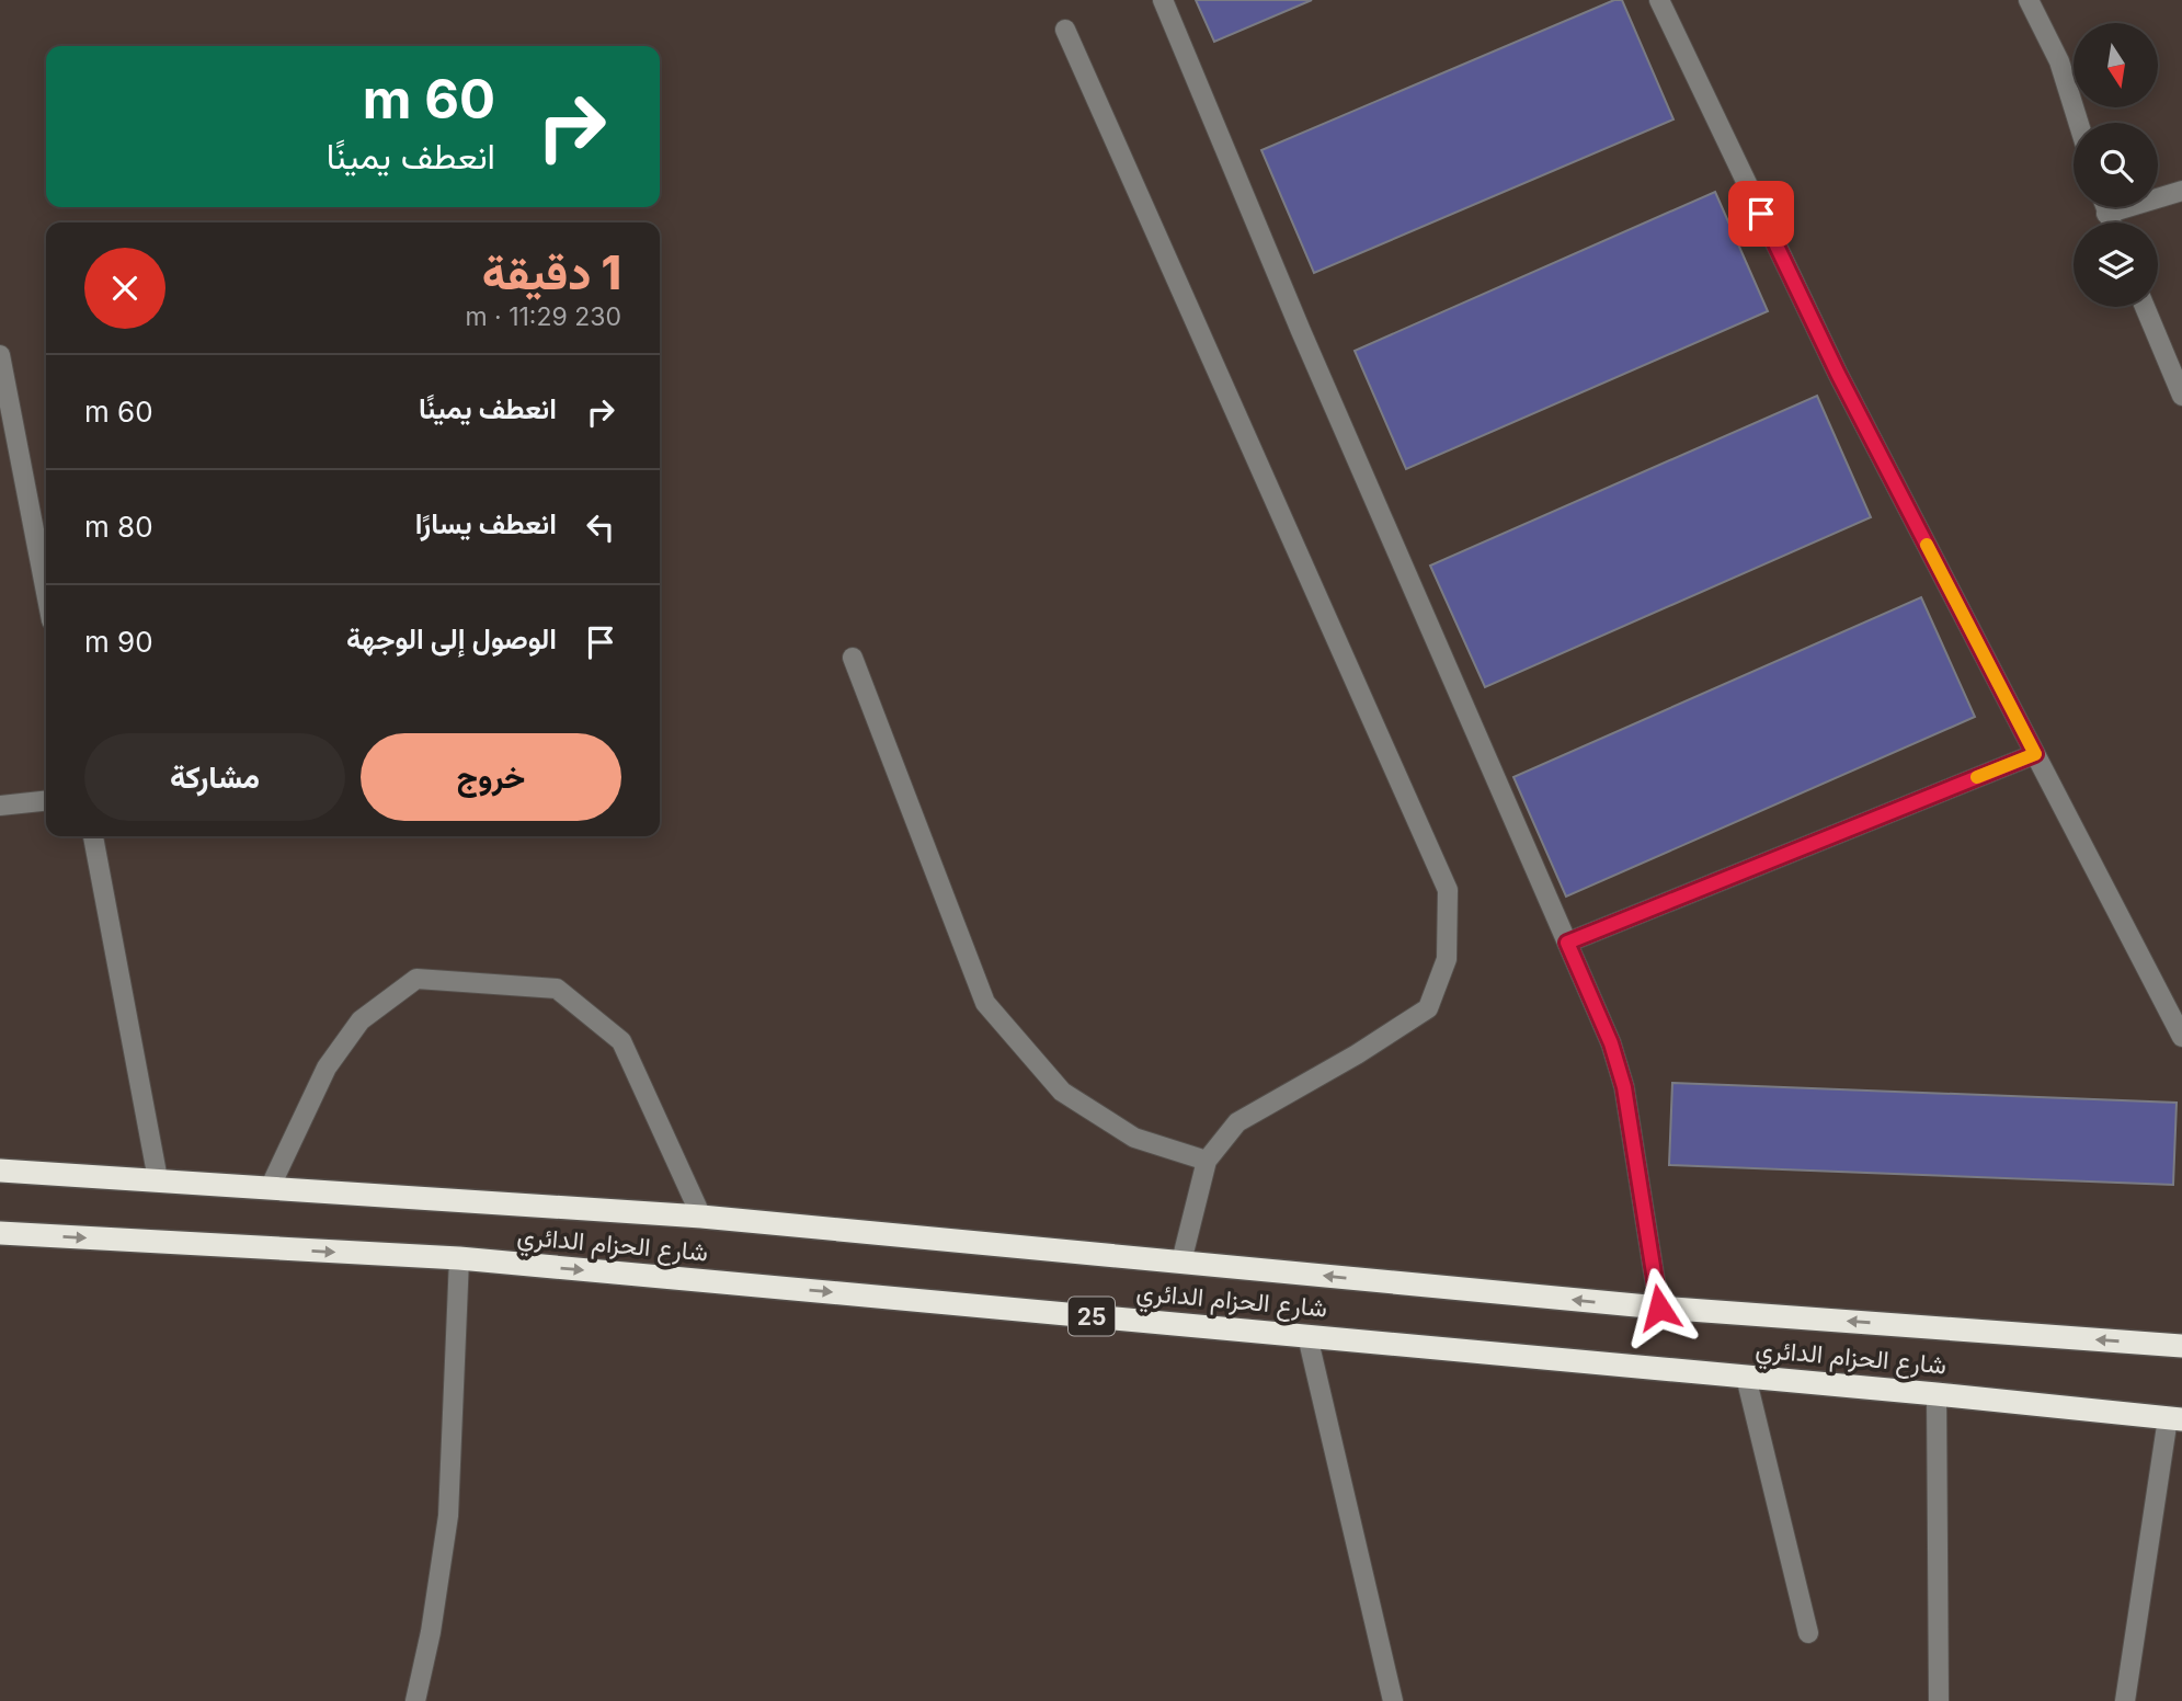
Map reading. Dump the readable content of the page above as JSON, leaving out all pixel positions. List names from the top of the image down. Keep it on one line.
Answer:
{"streets":{"highway":["شارع الحزام الدائري","25"]},"north":"bottom","page":{"turn":["60 m","انعطف يمينًا"],"heading":["1 دقيقة","230 m · 11:29"],"list":[{"name":"انعطف يمينًا","value":"60 m"},{"name":"انعطف يسارًا","value":"80 m"},{"name":"الوصول إلى الوجهة","value":"90 m"}],"buttons":["خروج","مشاركة"]}}
